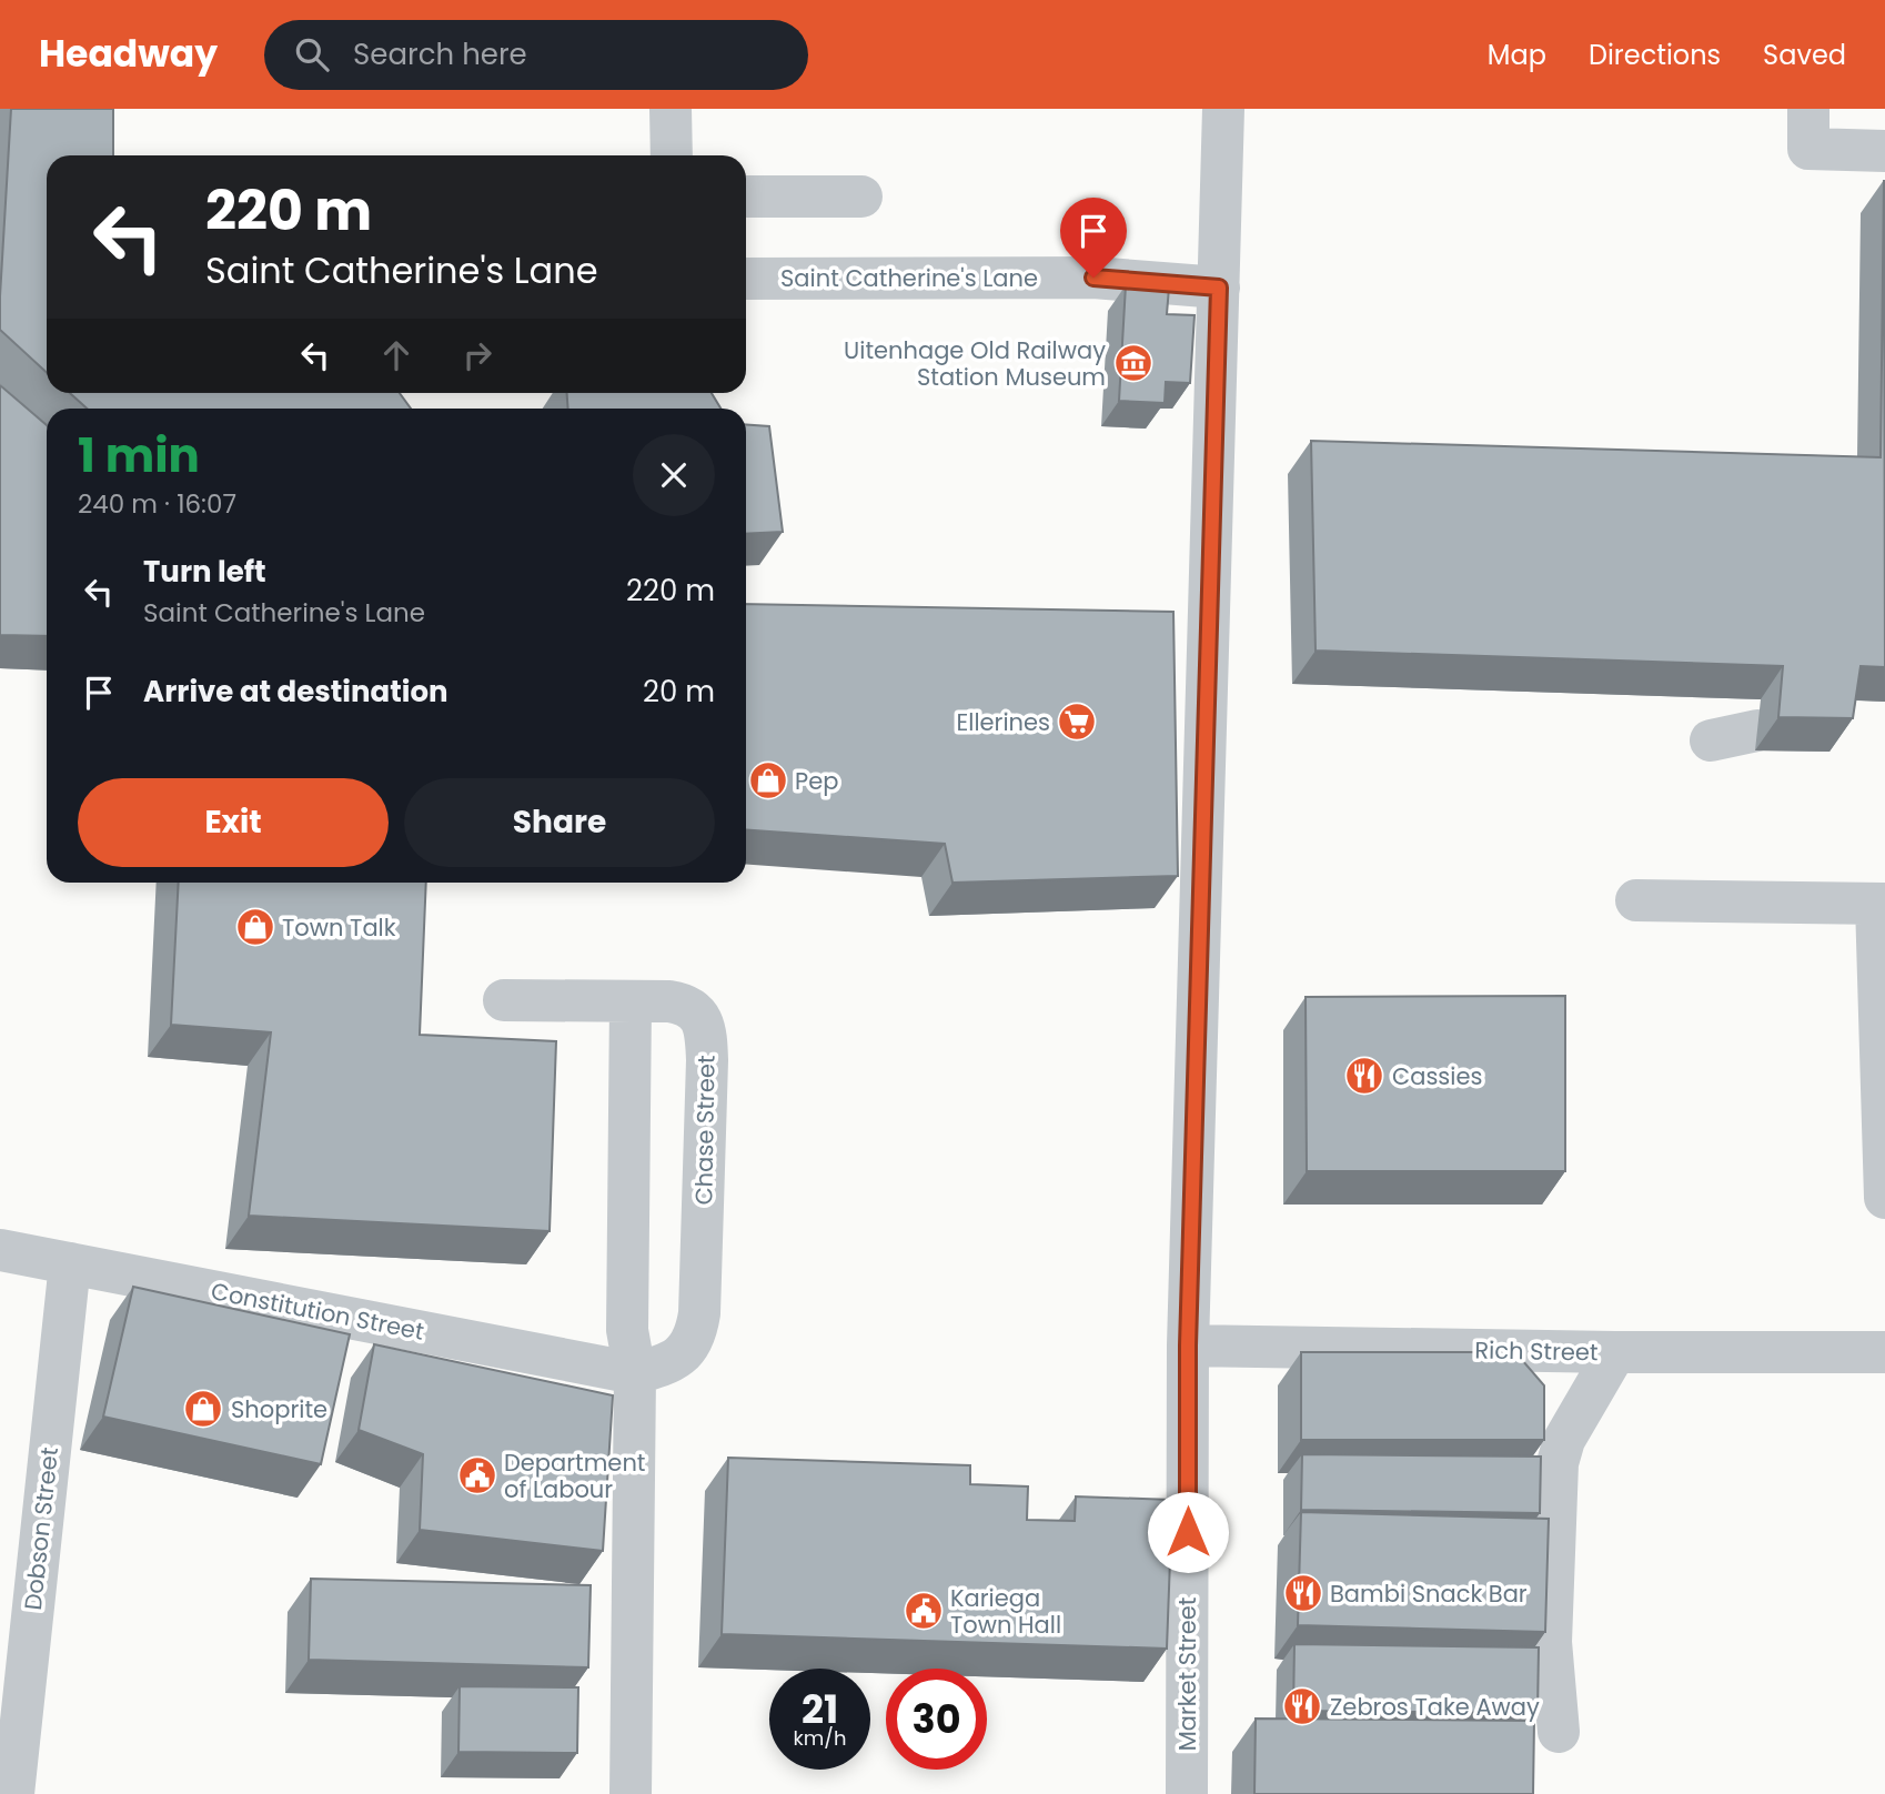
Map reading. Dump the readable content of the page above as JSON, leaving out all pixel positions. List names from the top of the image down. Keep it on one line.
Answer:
{"streets":{"street":["Saint Catherine's Lane","Chase Street","Constitution Street","Rich Street","Dobson Street","Market Street"]},"crossings":[["Saint Catherine's Lane","Market Street"],["Chase Street","Constitution Street"],["Constitution Street","Dobson Street"],["Rich Street","Market Street"]],"places":{"museum":["Uitenhage Old Railway Station Museum"],"supermarket":["Ellerines"],"shop":["Pep","Town Talk","Shoprite"],"restaurant":["Cassies","Bambi Snack Bar","Zebros Take Away"],"public building":["Department of Labour","Kariega Town Hall"]},"page":{"header":"Headway","search":"Search here","nav":["Map","Directions","Saved"],"turn":["220 m","Saint Catherine's Lane"],"heading":["1 min","240 m · 16:07"],"list":[{"name":"Turn left","note":"Saint Catherine's Lane","value":"220 m"},{"name":"Arrive at destination","value":"20 m"}],"buttons":["Exit","Share"],"speed":"21 km/h","limit":"30"}}
